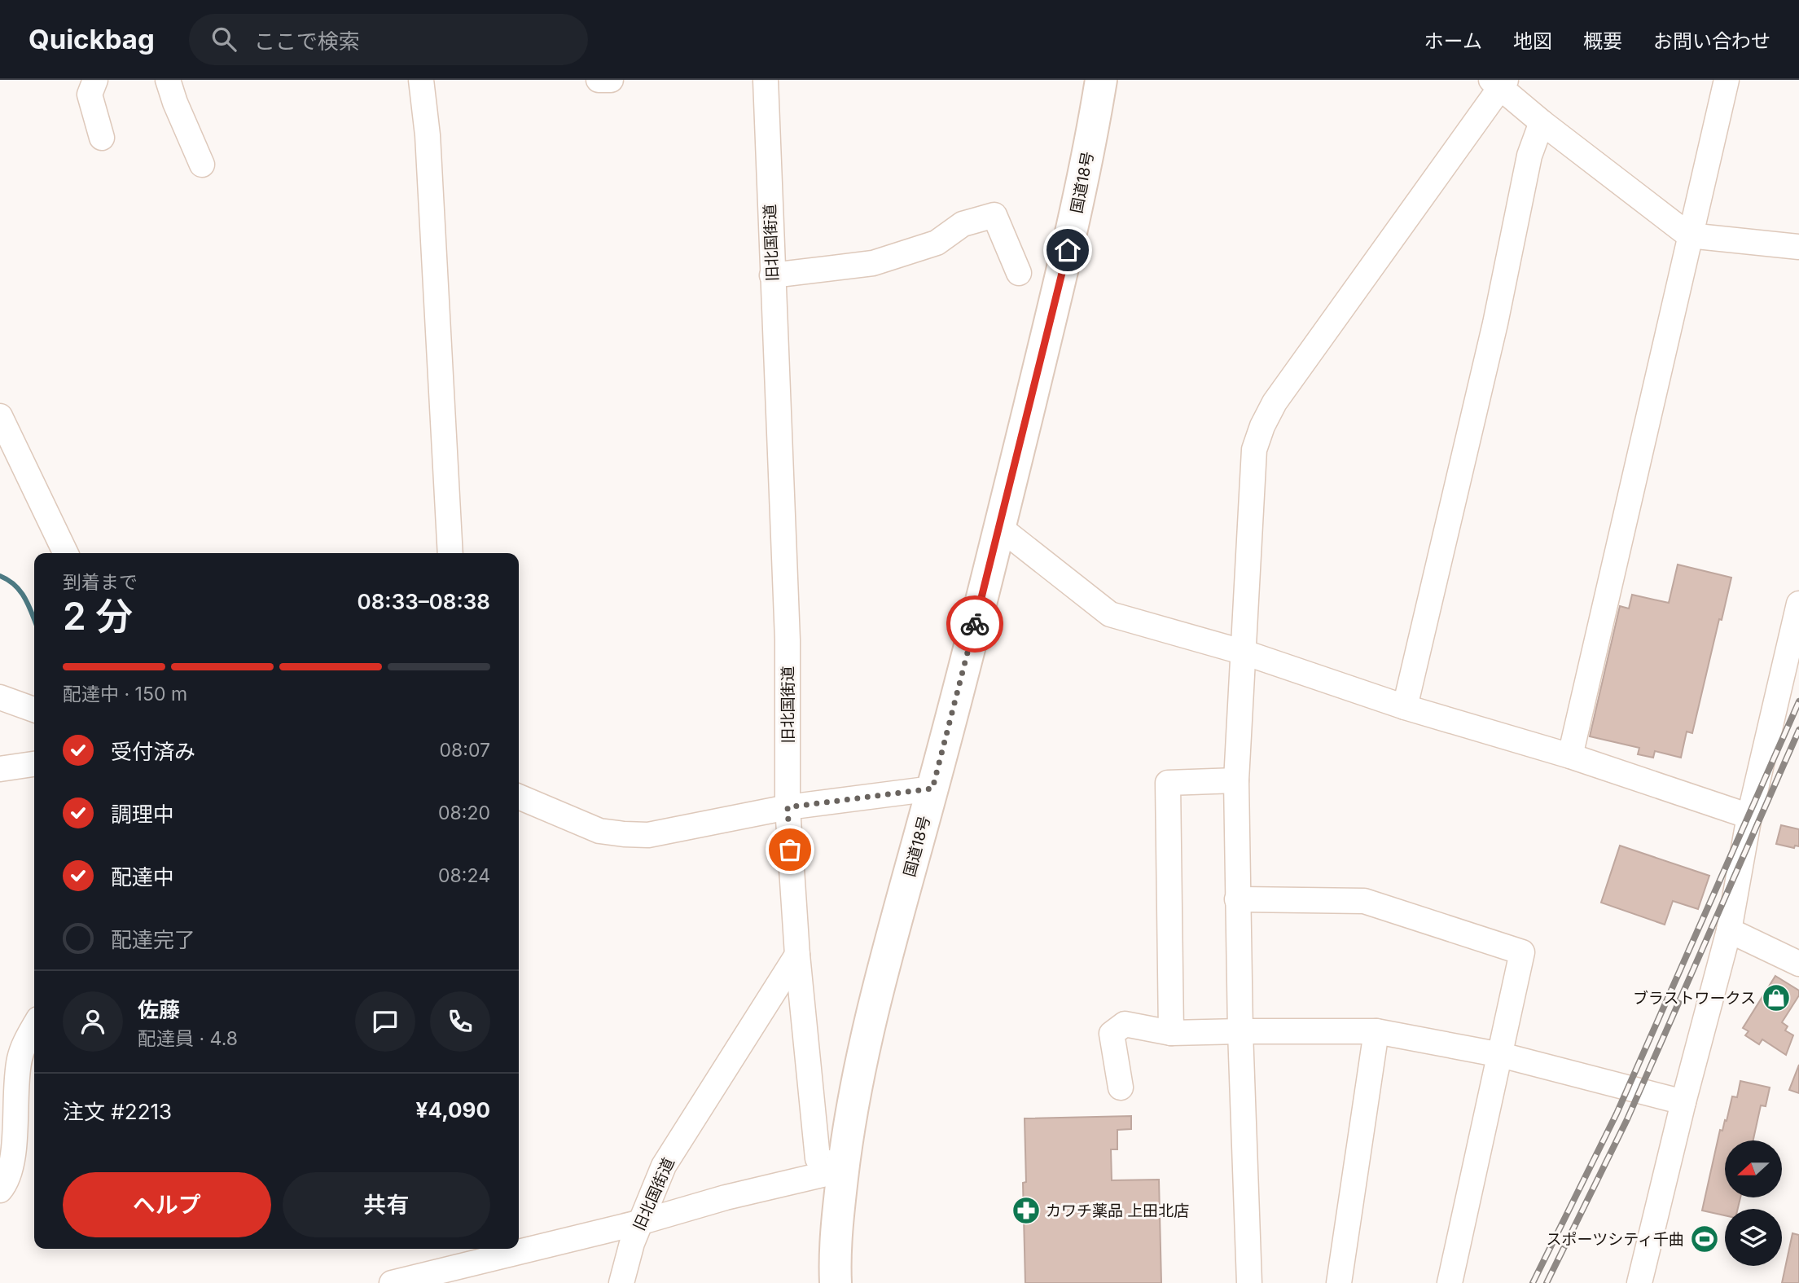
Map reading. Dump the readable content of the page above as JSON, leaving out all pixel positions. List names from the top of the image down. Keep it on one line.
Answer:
{"streets":{"highway":["国道18号"],"street":["旧北国街道"]},"places":{"shop":["ブラストワークス"],"pharmacy":["カワチ薬品 上田北店"],"sports":["スポーツシティ千曲"]},"north":"left","page":{"header":"Quickbag","search":"ここで検索","nav":["ホーム","地図","概要","お問い合わせ"],"heading":["2 分","到着まで","08:33–08:38"],"panel":["佐藤","配達員 · 4.8","注文 #2213","¥4,090"],"bar":"配達中 · 150 m","list":[["受付済み","08:07"],["調理中","08:20"],["配達中","08:24"],"配達完了"],"buttons":["ヘルプ","共有"]}}
